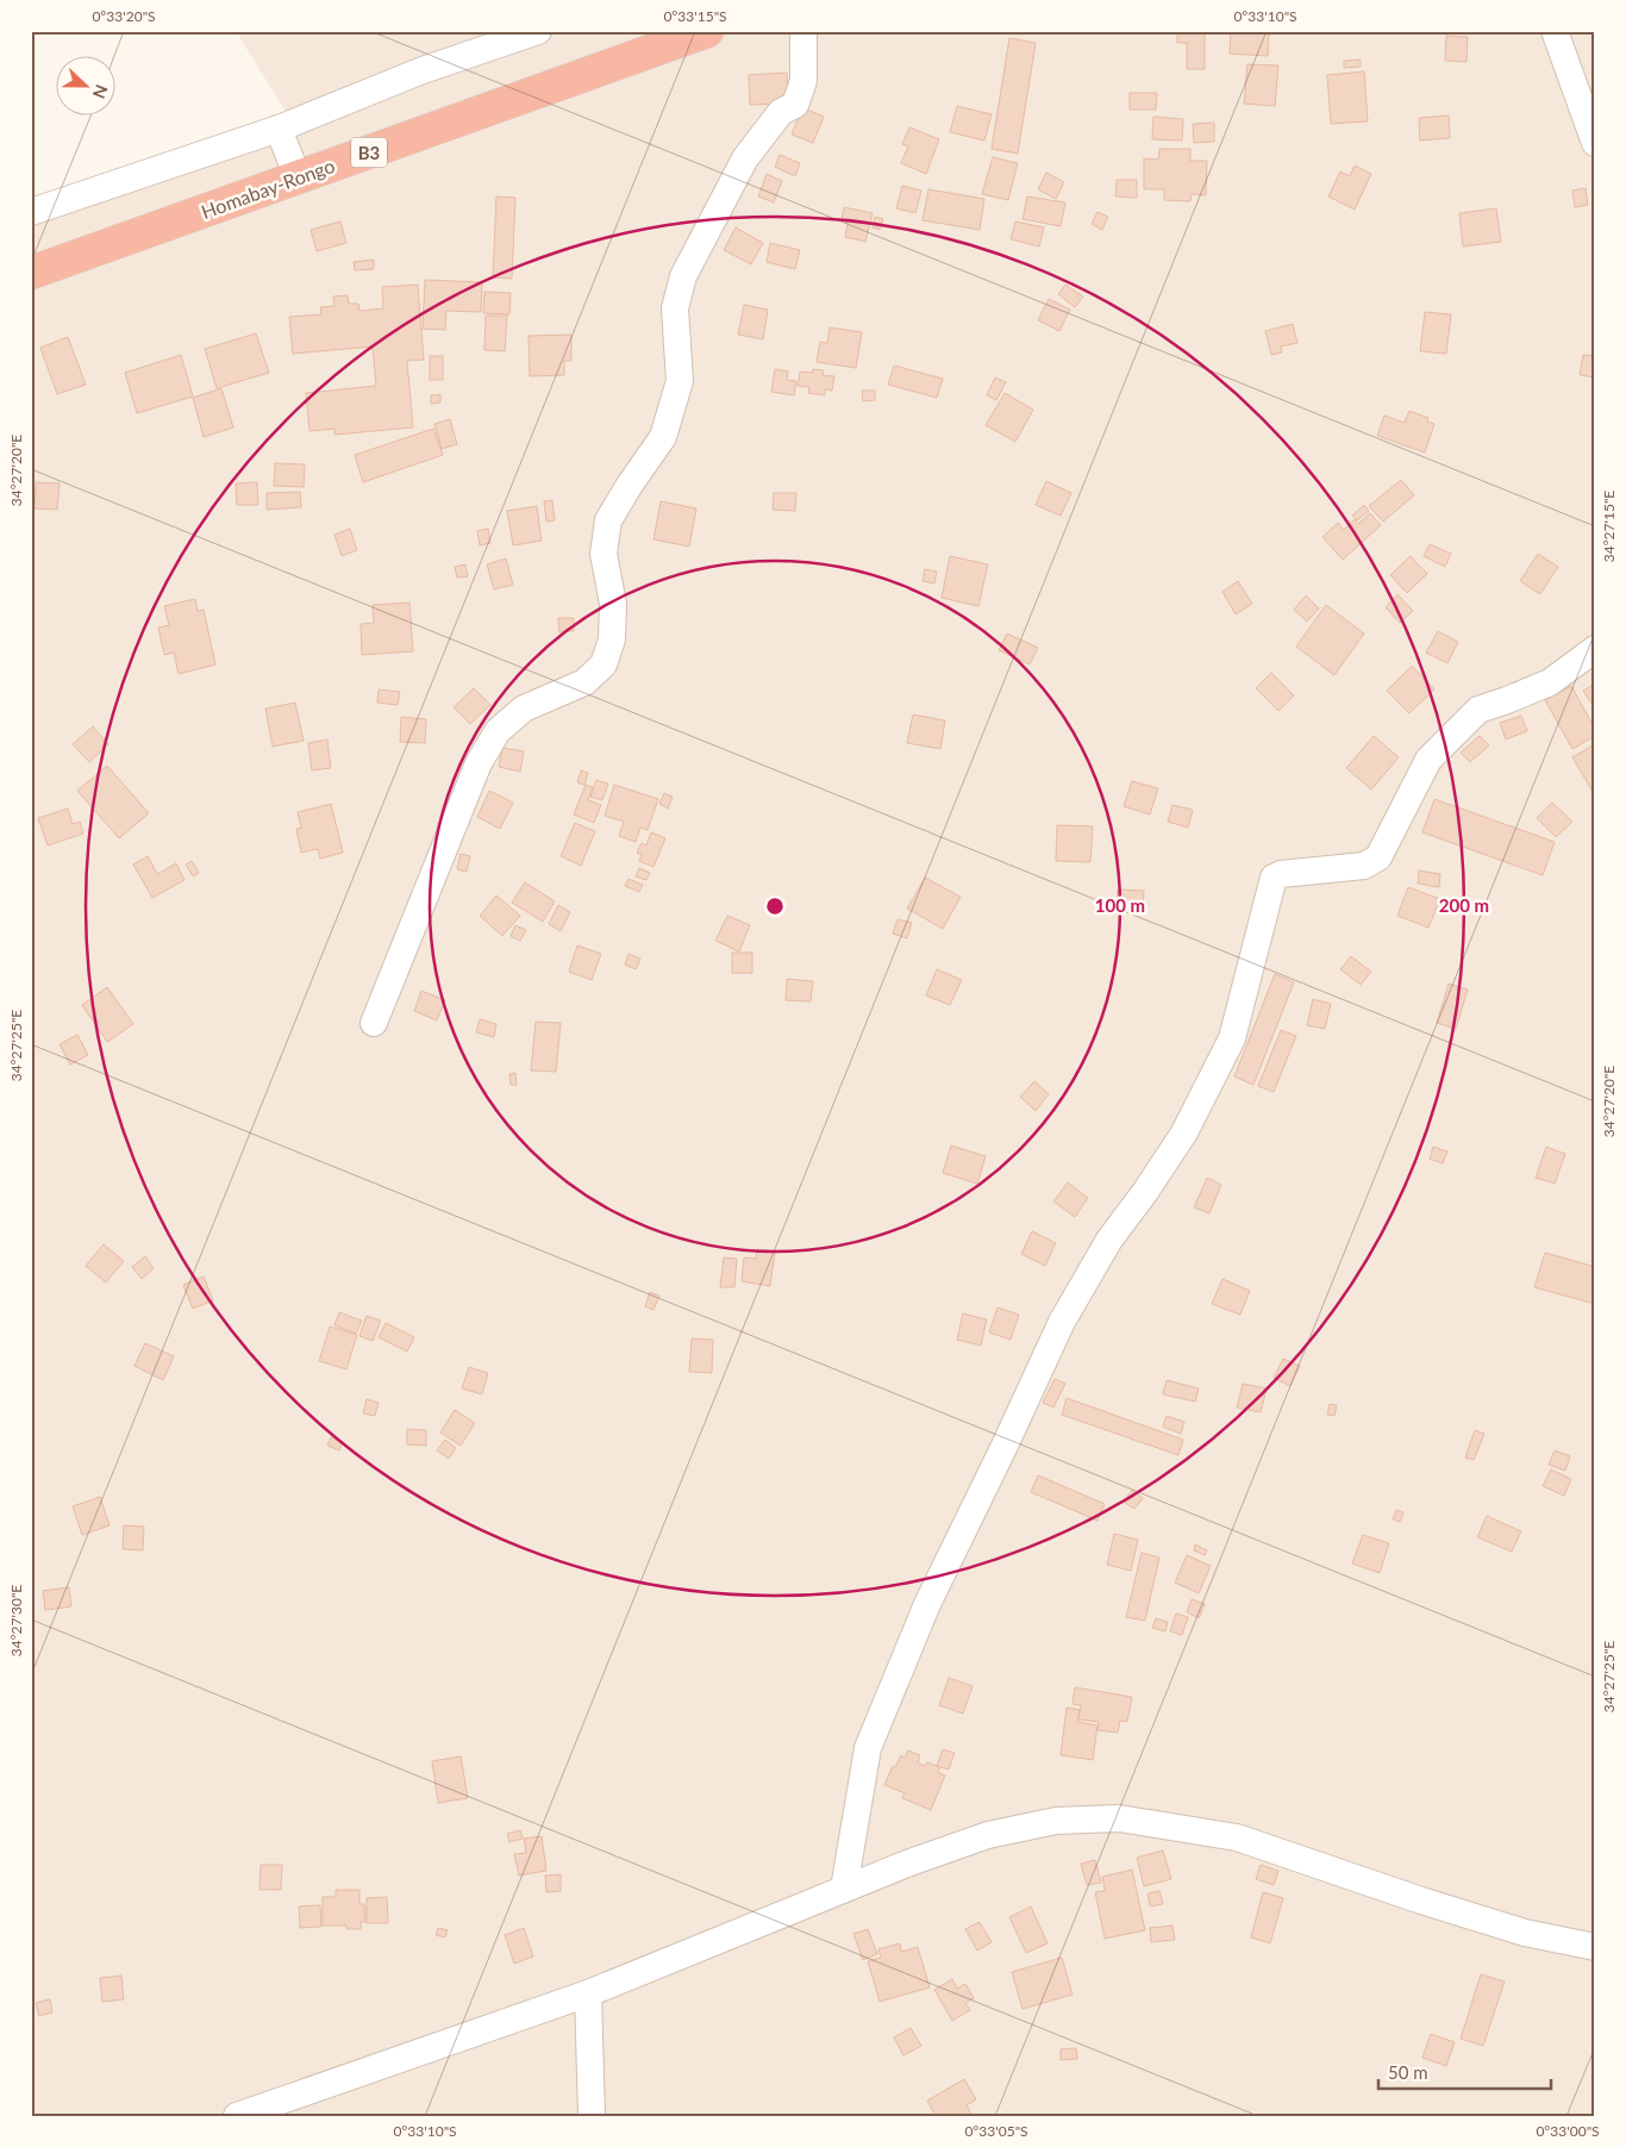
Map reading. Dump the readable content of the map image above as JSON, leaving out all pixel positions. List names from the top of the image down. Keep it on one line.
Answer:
{"streets":{"highway":["B3","Homabay-Rongo"]},"scale_bar":"50 m","north":"right","coordinates":["0°33'20\"S","0°33'15\"S","0°33'10\"S","34°27'20\"E","34°27'15\"E","34°27'25\"E","34°27'30\"E","0°33'05\"S","0°33'00\"S"],"rings":["100 m","200 m"]}
